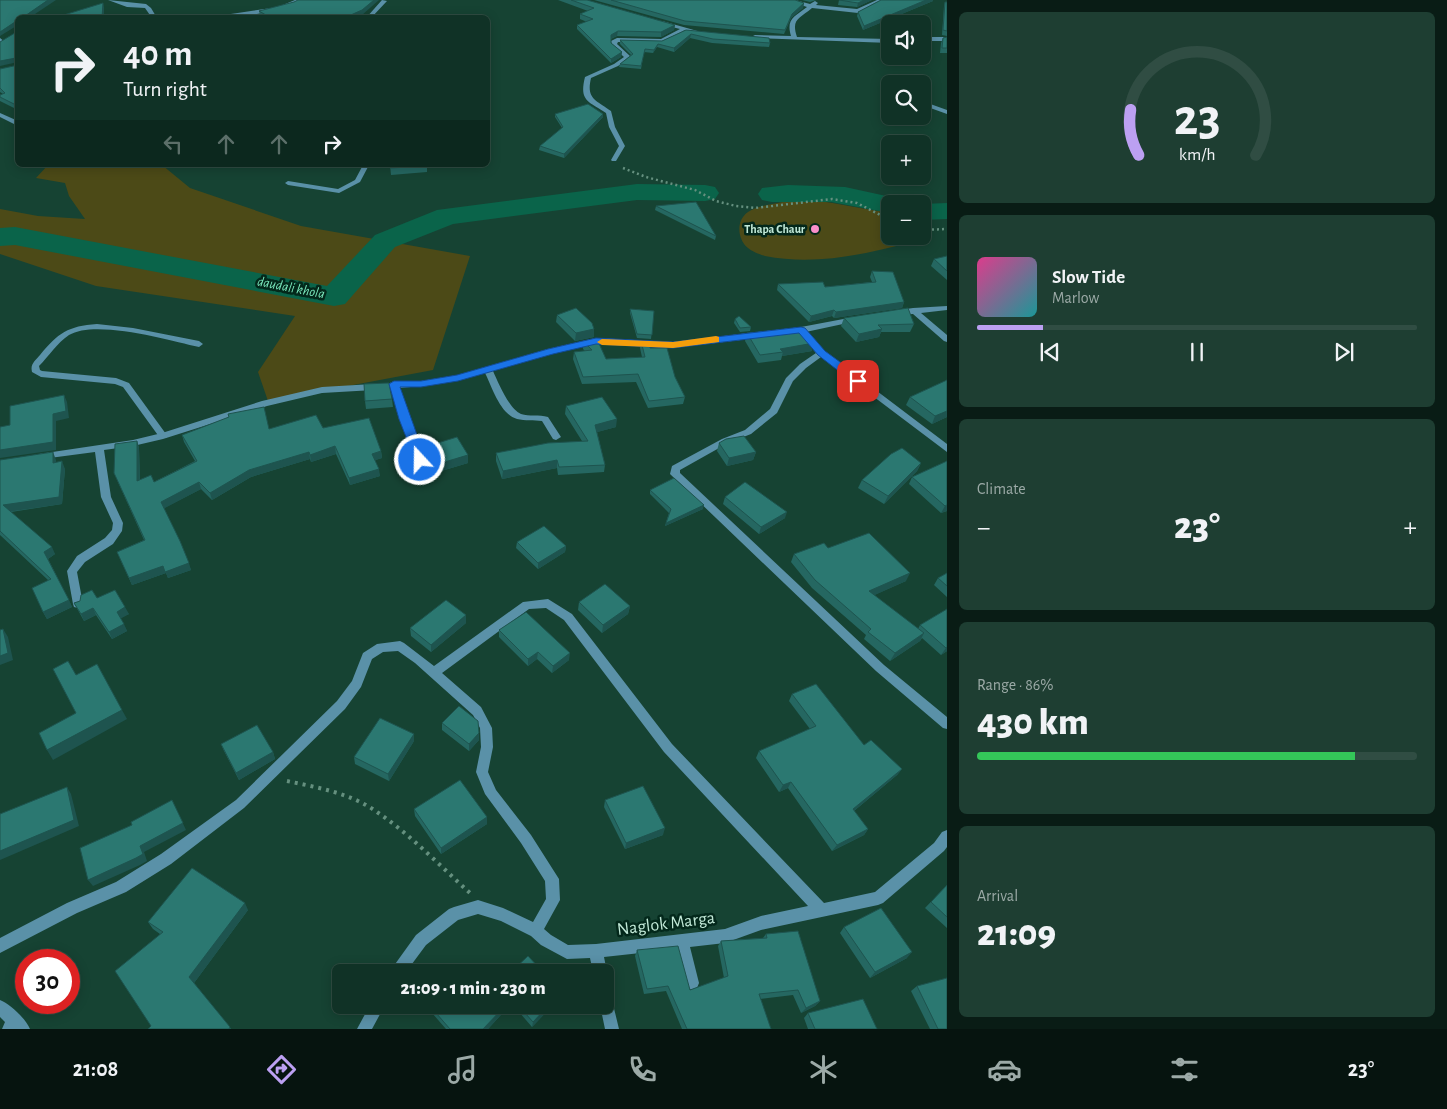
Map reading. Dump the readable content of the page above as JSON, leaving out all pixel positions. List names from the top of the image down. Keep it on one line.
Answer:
{"streets":{"street":["Naglok Marga"]},"water":["daudali khola"],"places":["Thapa Chaur"],"page":{"map_buttons":["+","−"],"turn":["40 m","Turn right"],"song":["Slow Tide","Marlow"],"tile":["Climate",["Range · 86%","430 km"],["Arrival","21:09"]],"heat":["−","23°","+"],"limit":"30","trip":"21:09 · 1 min · 230 m","tabs":["21:08","23°"],"gauge":["23","km/h"]}}
